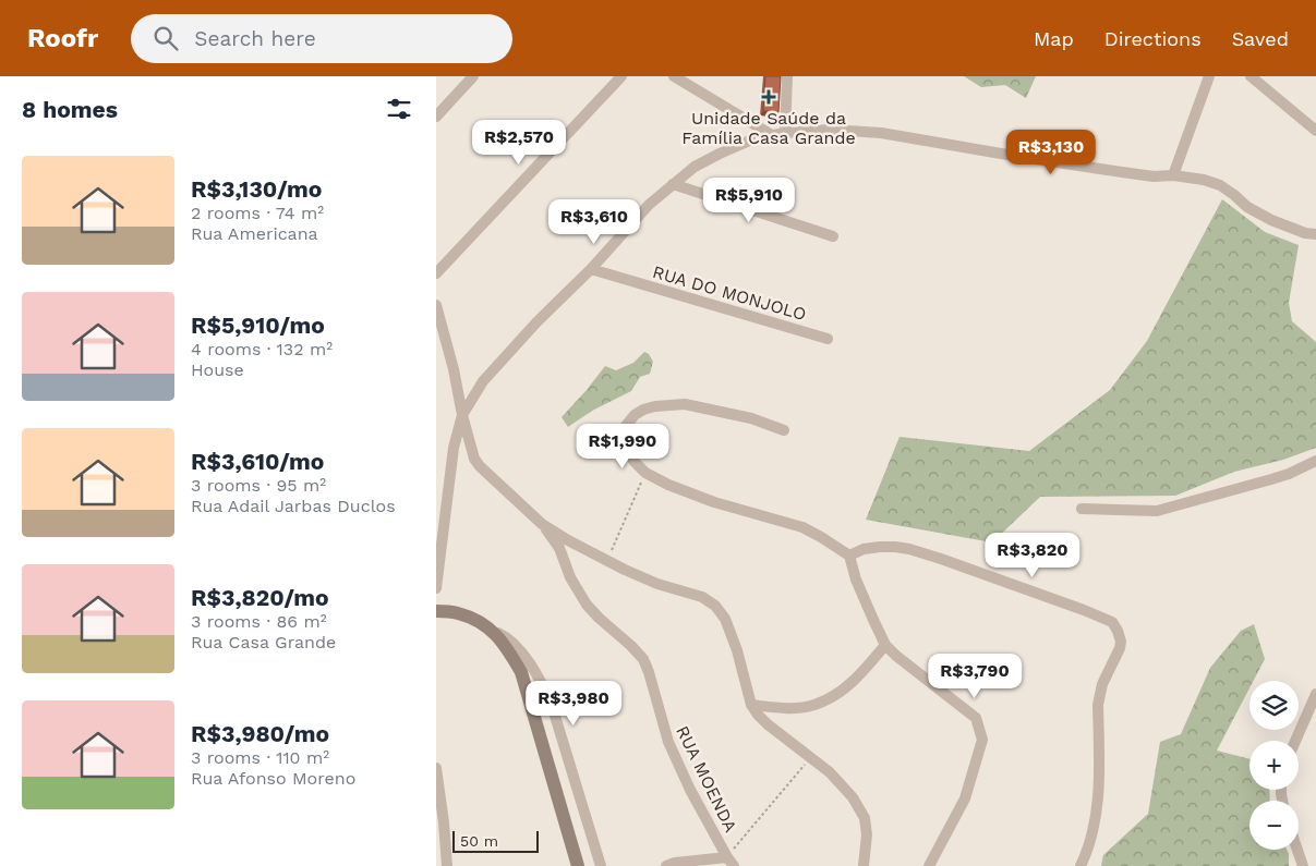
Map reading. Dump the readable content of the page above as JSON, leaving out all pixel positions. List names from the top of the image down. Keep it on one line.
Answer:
{"streets":{"street":["RUA DO MONJOLO","RUA MOENDA"]},"places":{"health":["Unidade Saúde da Família Casa Grande"]},"scale_bar":"50 m","page":{"header":"Roofr","search":"Search here","nav":["Map","Directions","Saved"],"heading":"8 homes","price":["R$2,570","R$3,130","R$5,910","R$3,610","R$1,990","R$3,820","R$3,790","R$3,980"],"list":[{"name":"R$3,130/mo","note":"2 rooms · 74 m² · Rua Americana"},{"name":"R$5,910/mo","note":"4 rooms · 132 m² · House"},{"name":"R$3,610/mo","note":"3 rooms · 95 m² · Rua Adail Jarbas Duclos"},{"name":"R$3,820/mo","note":"3 rooms · 86 m² · Rua Casa Grande"},{"name":"R$3,980/mo","note":"3 rooms · 110 m² · Rua Afonso Moreno"}],"map_buttons":["+","−"],"scale":"50 m"}}
